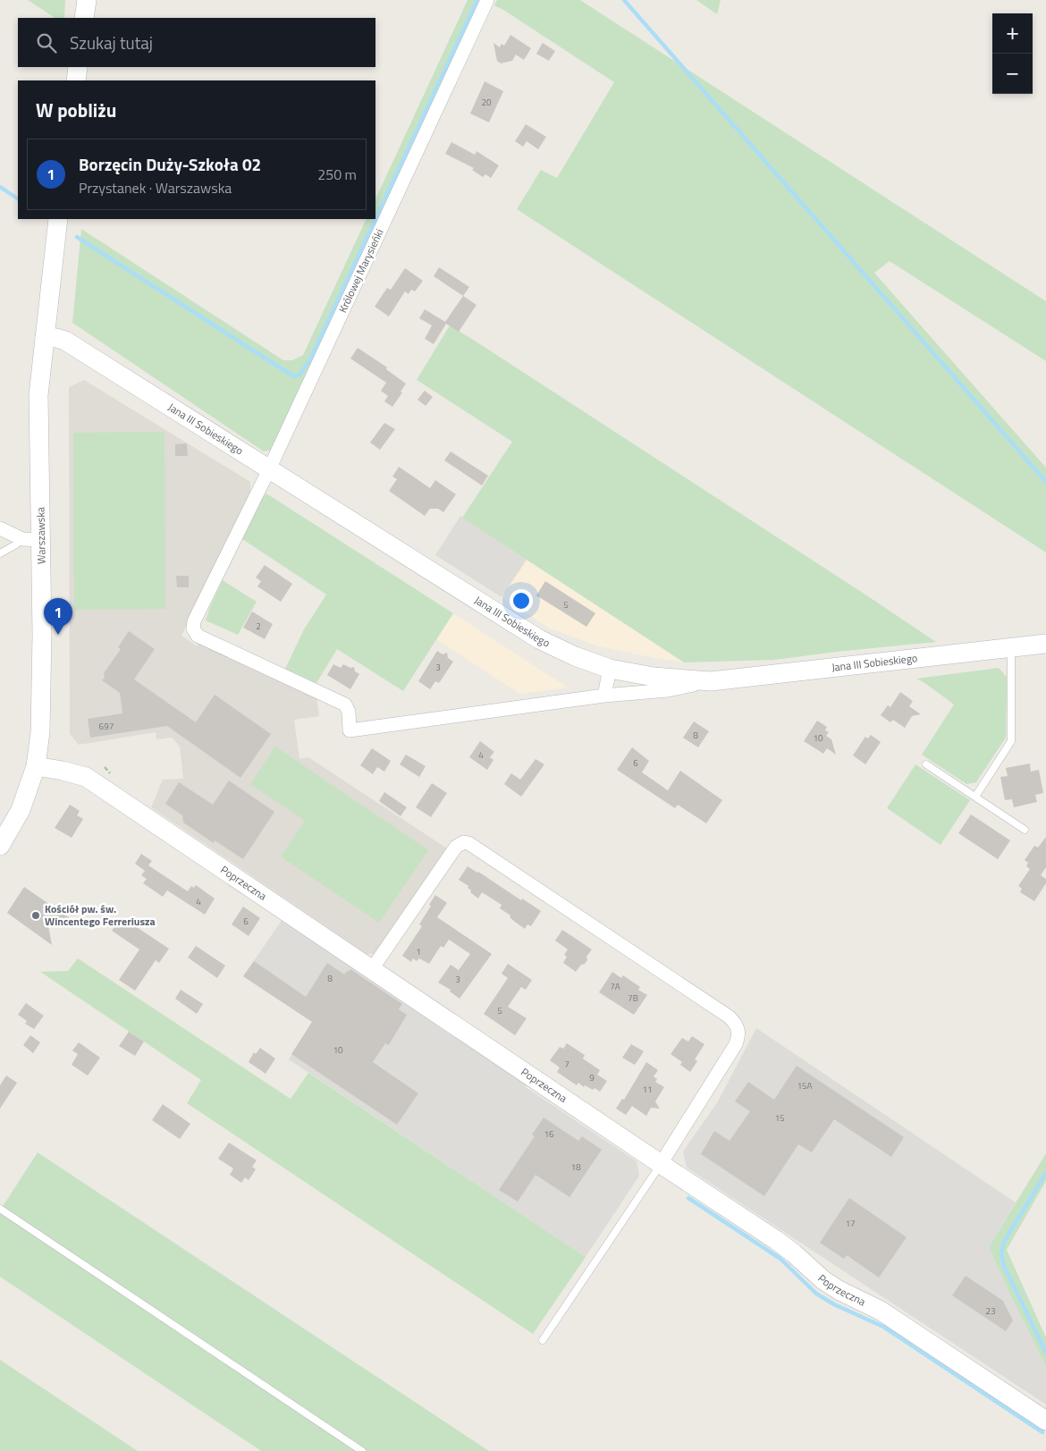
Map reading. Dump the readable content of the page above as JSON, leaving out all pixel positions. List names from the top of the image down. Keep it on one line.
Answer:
{"streets":{"main road":["Jana III Sobieskiego","Warszawska","Poprzeczna"],"street":["Królowej Marysieńki"]},"crossings":[["Królowej Marysieńki","Jana III Sobieskiego"],["Jana III Sobieskiego","Warszawska"],["Warszawska","Poprzeczna"]],"places":["Kościół pw. św. Wincentego Ferreriusza"],"house_numbers":["20","5","2","3","697","8","10","4","6","4","6","1","8","3","7A","7B","5","10","7","9","15A","11","15","16","18","17","23"],"page":{"map_buttons":["+","−"],"search":"Szukaj tutaj","heading":"W pobliżu","list":[{"mark":"1","name":"Borzęcin Duży-Szkoła 02","note":"Przystanek · Warszawska","value":"250 m"}],"pins":"1"}}
